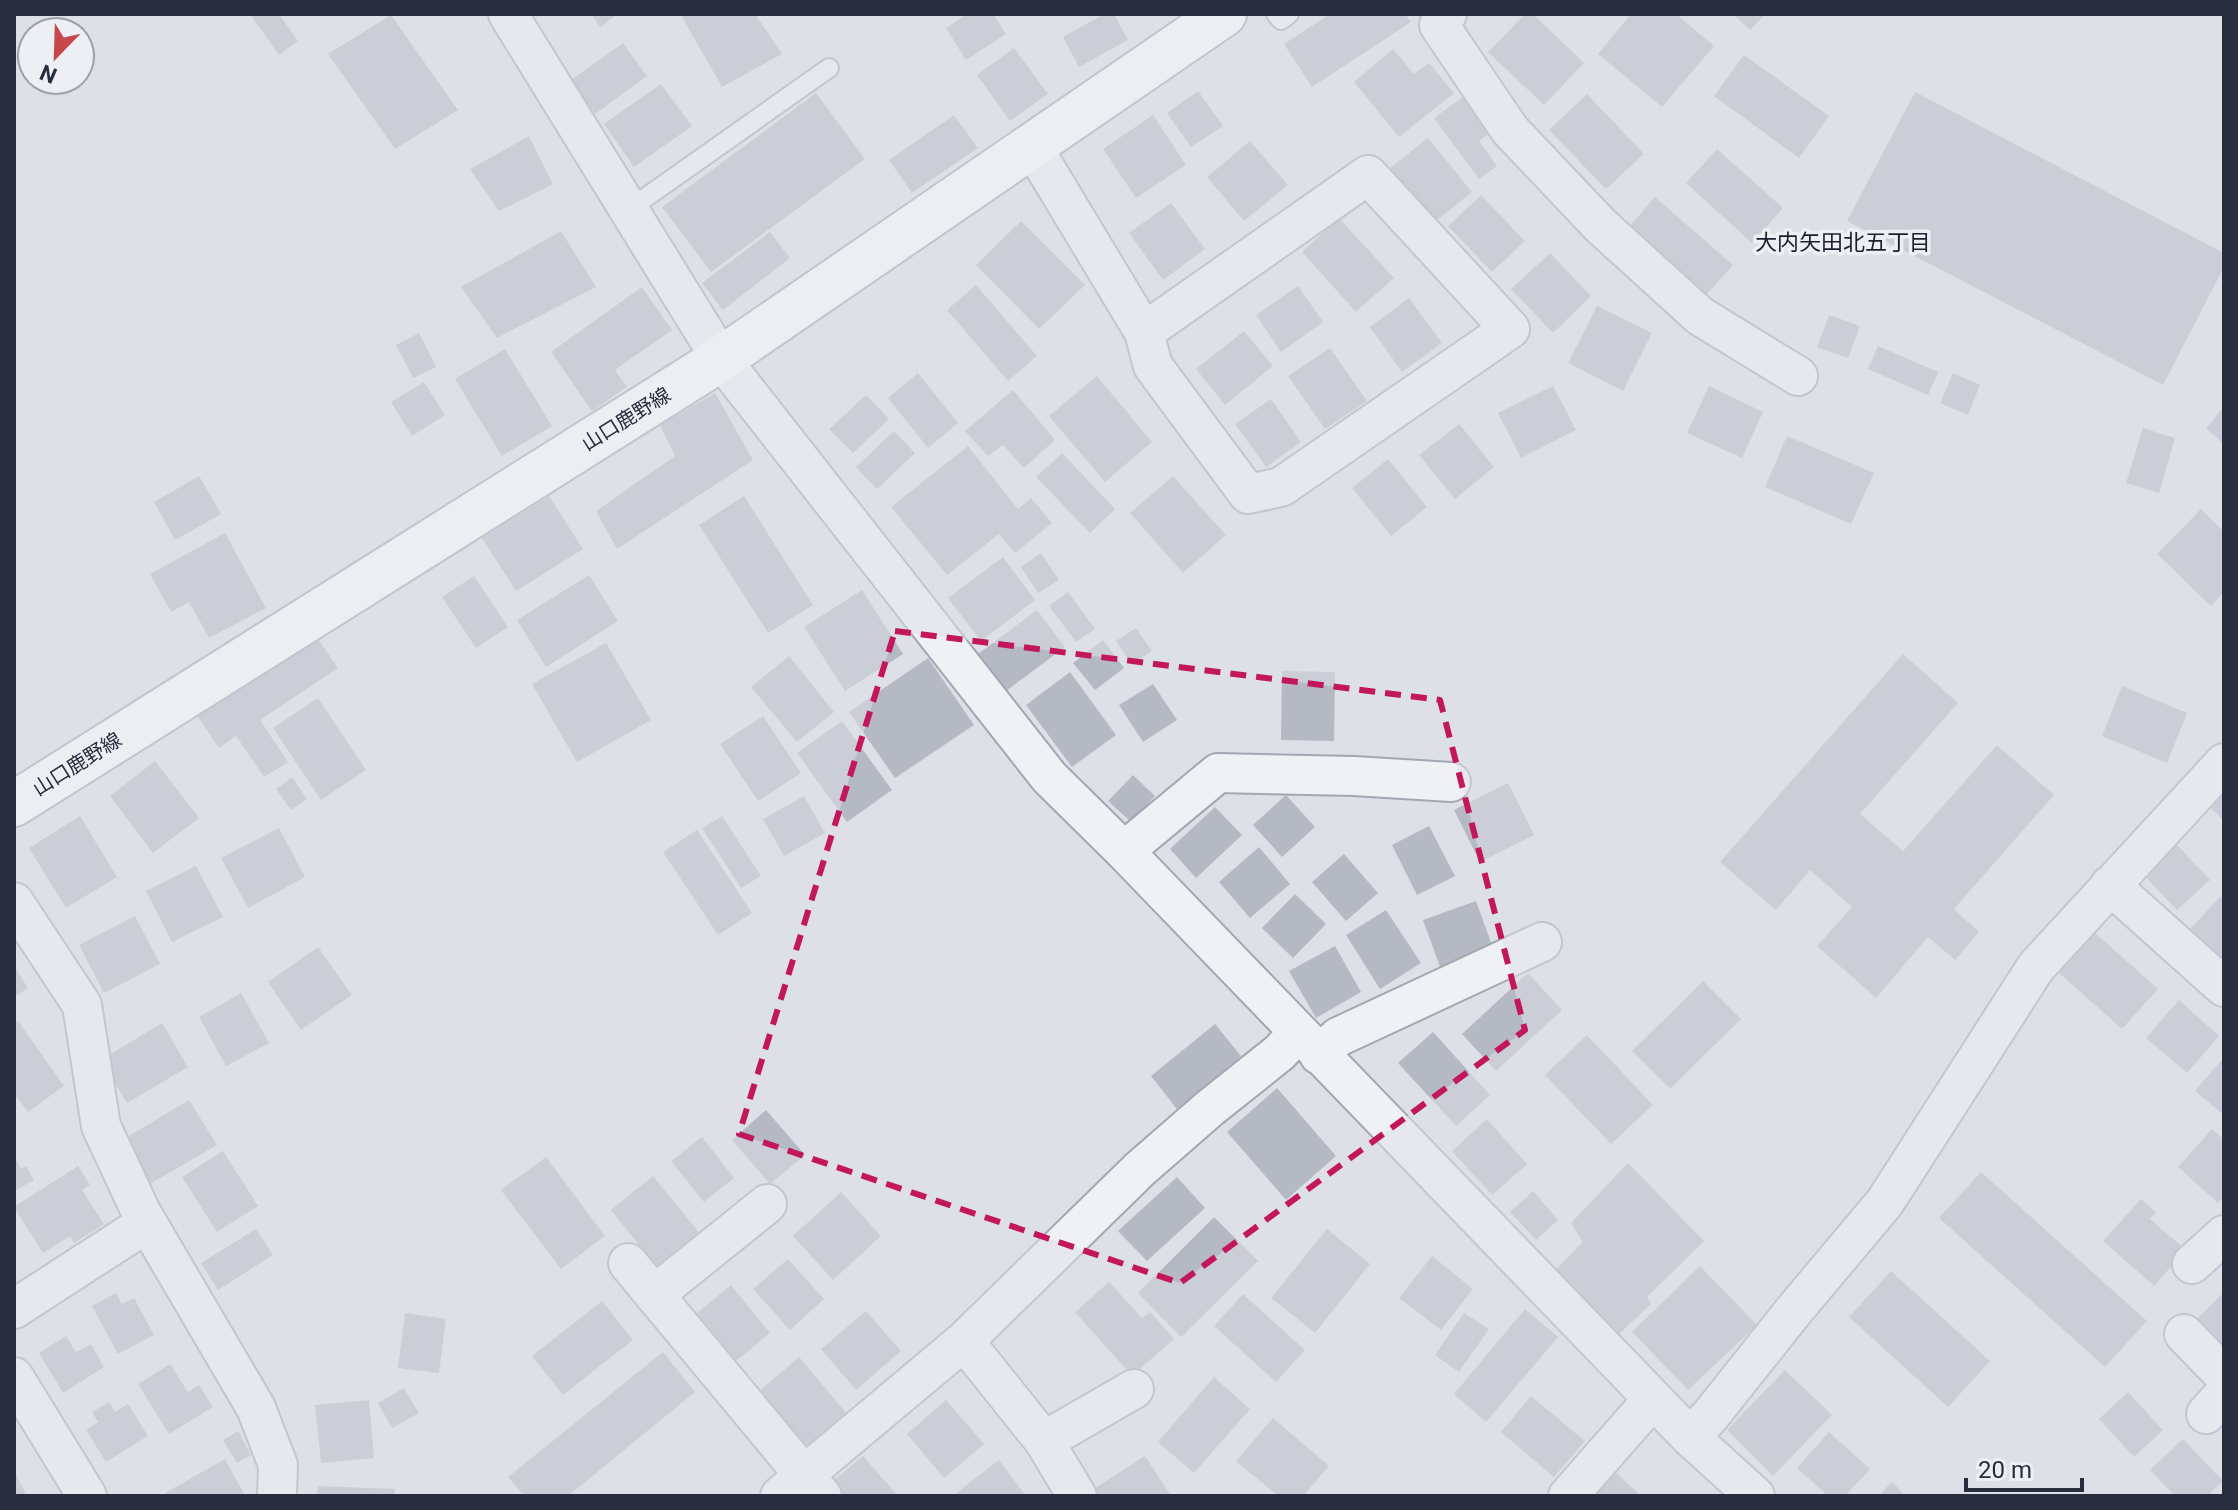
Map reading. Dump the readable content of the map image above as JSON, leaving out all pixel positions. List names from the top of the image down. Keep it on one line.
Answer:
{"streets":{"main road":["山口鹿野線"]},"districts":["大内矢田北五丁目"],"scale_bar":"20 m","north":"bottom left"}
